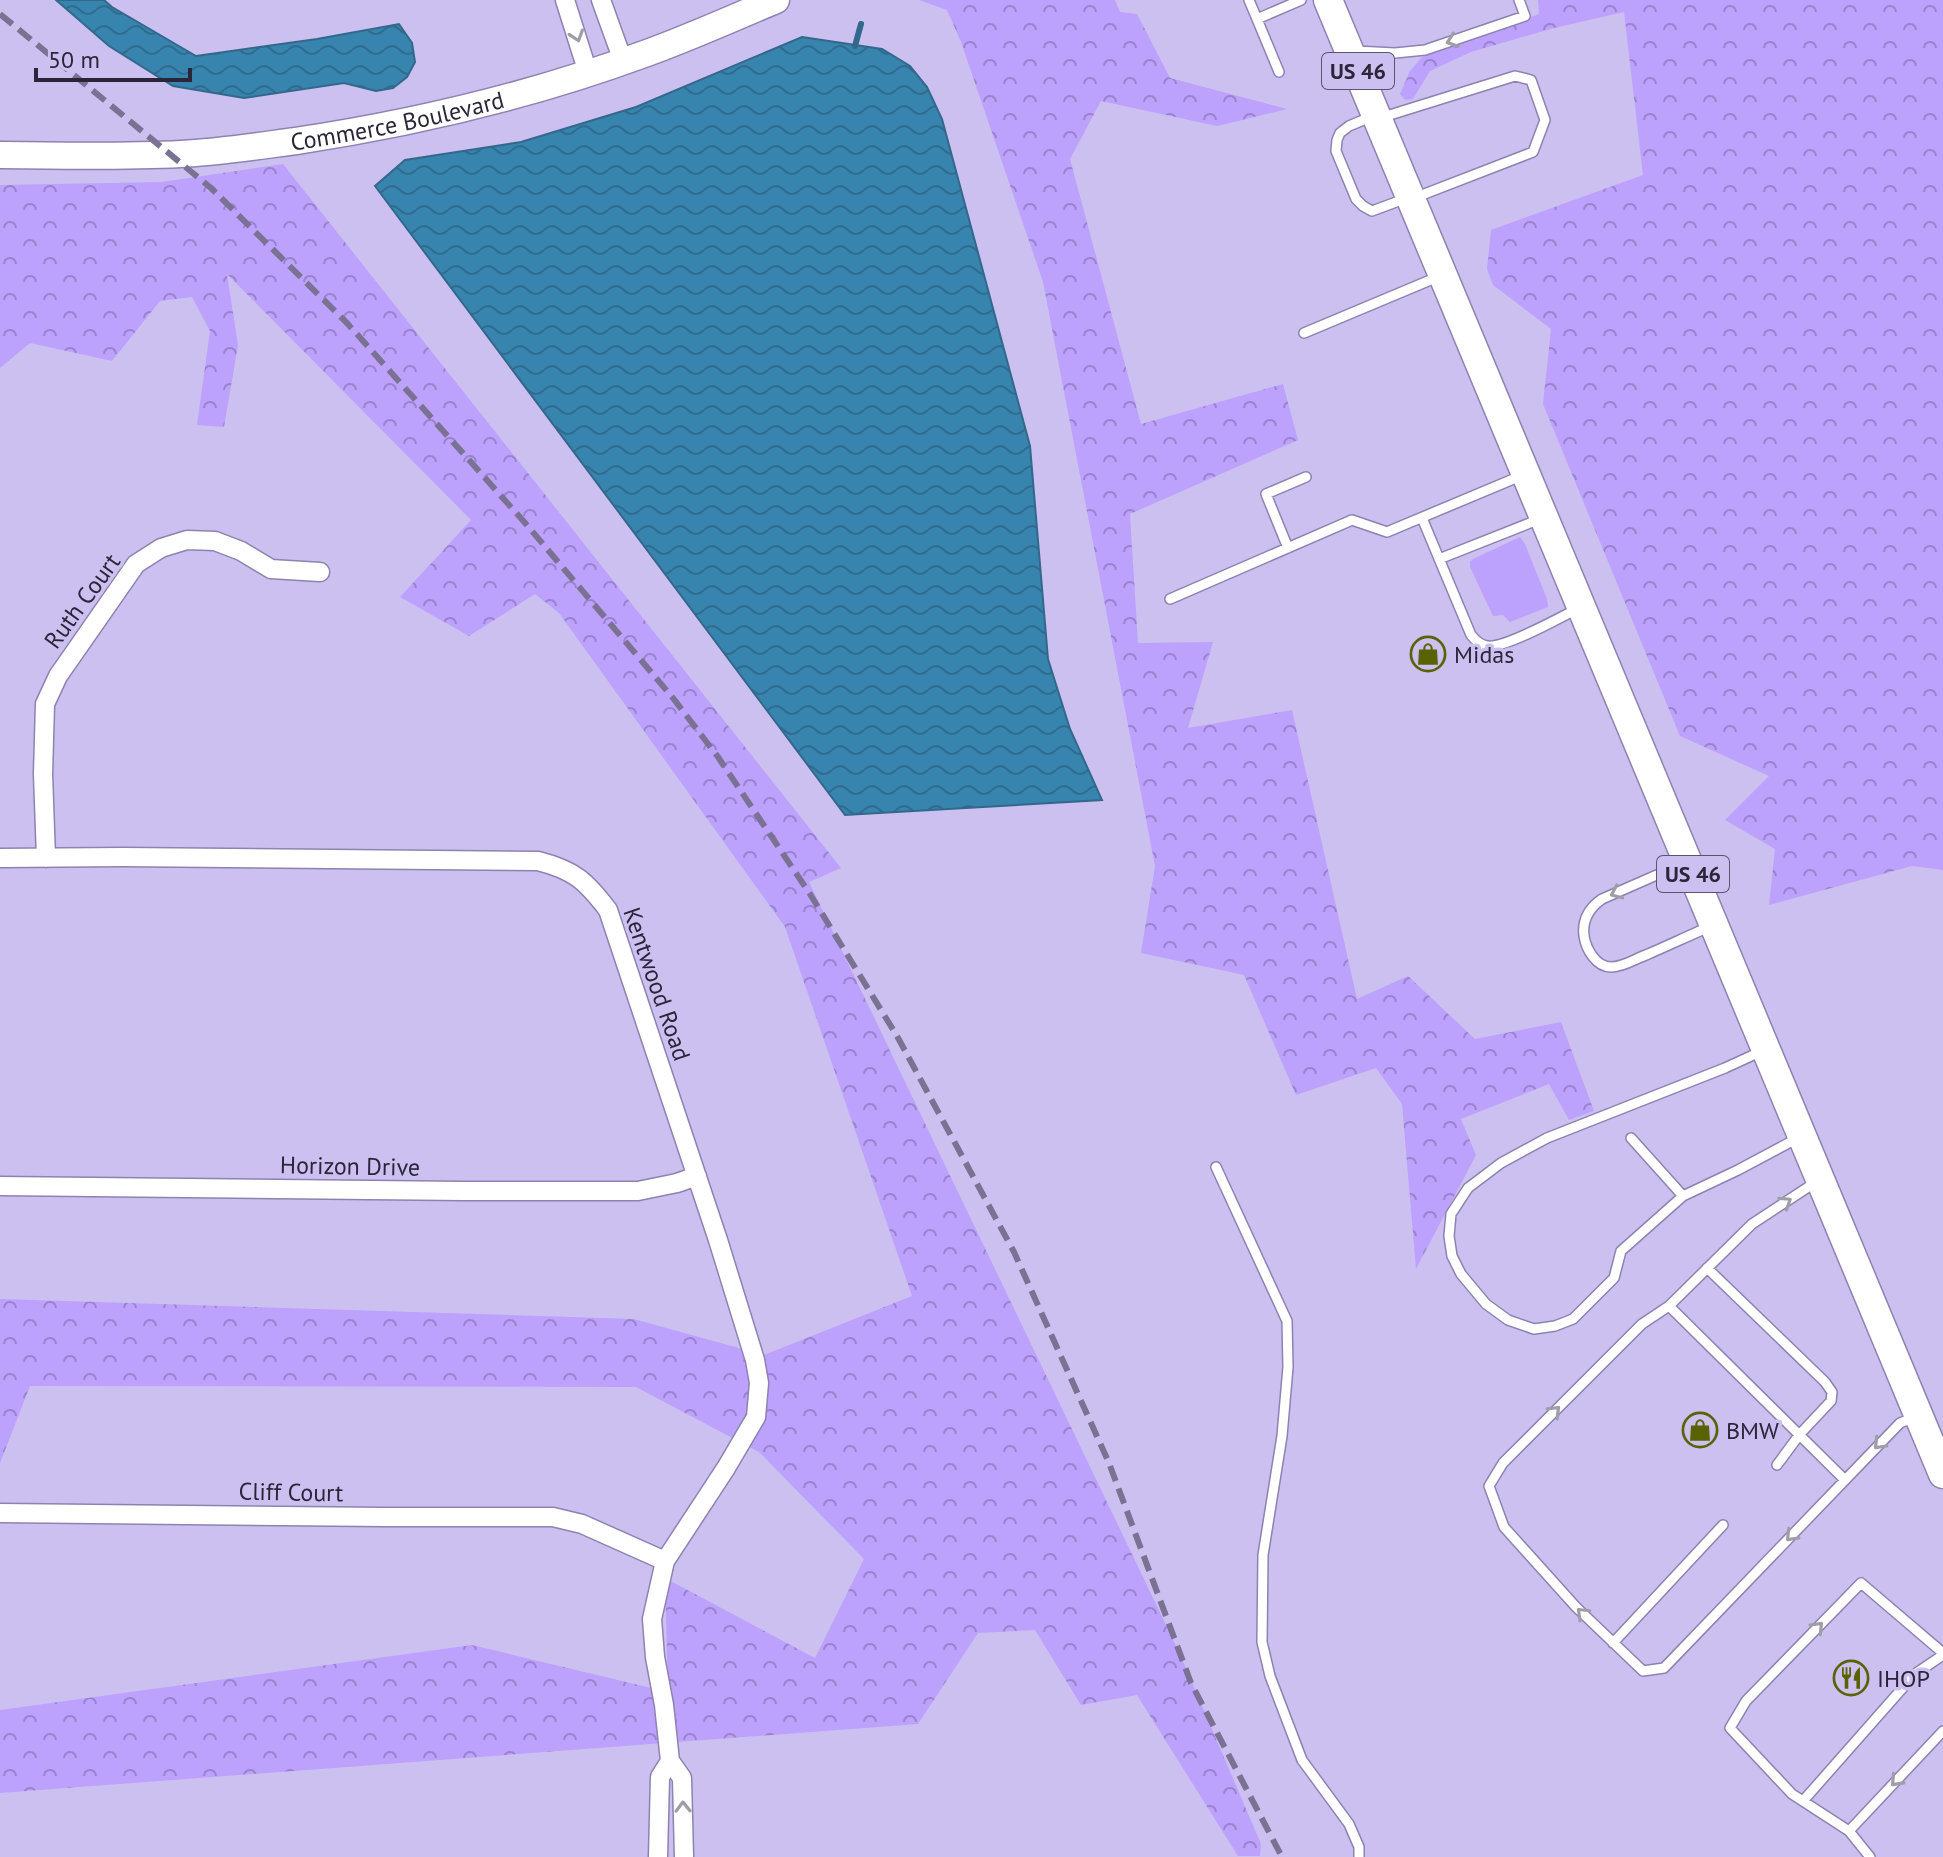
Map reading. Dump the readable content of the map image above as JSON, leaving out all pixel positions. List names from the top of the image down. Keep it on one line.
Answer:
{"streets":{"main road":["US 46","Commerce Boulevard"],"street":["Ruth Court","Kentwood Road","Horizon Drive","Cliff Court"]},"crossings":[["Ruth Court","Kentwood Road"],["Kentwood Road","Horizon Drive"],["Kentwood Road","Cliff Court"]],"places":{"shop":["Midas","BMW"],"restaurant":["IHOP"]},"scale_bar":"50 m"}
